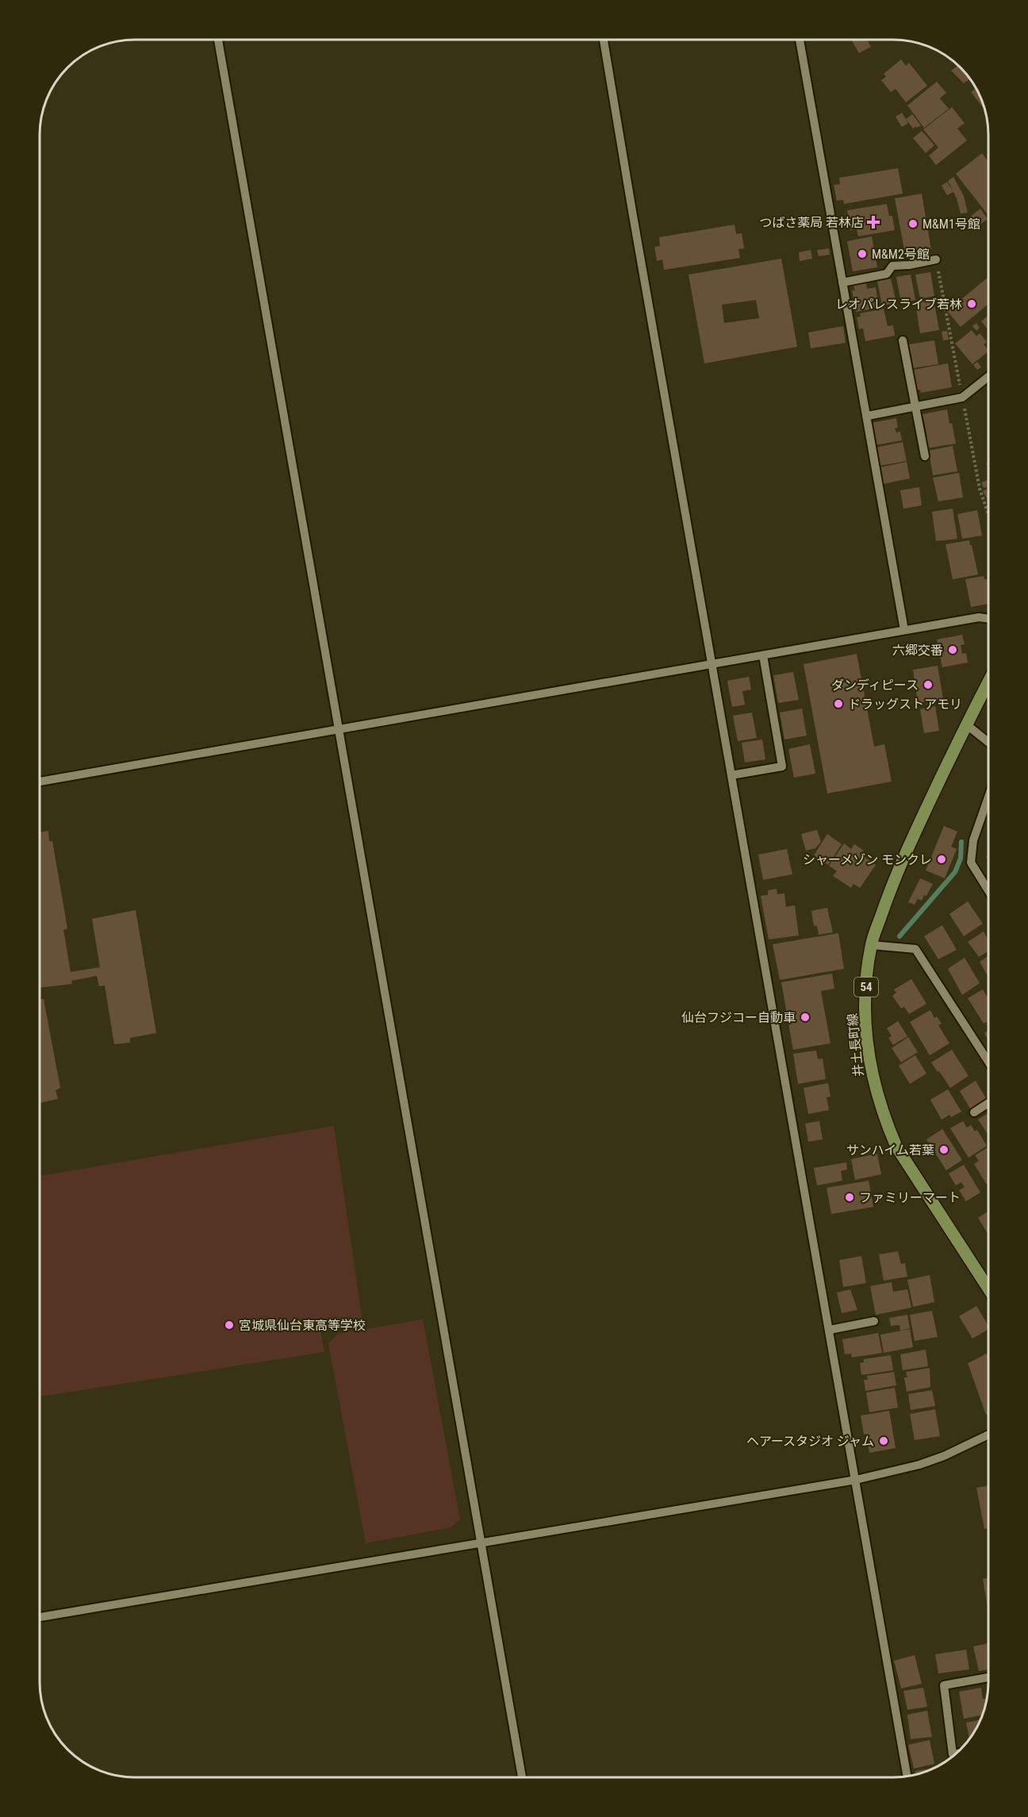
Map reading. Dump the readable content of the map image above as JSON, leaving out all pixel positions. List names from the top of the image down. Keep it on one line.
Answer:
{"streets":{"main road":["54","井土長町線"]},"places":{"health":["つばさ薬局 若林店"],"other":["M&M1号館","M&M2号館","レオパレスライブ若林","六郷交番","ダンディピース","ドラッグストアモリ","シャーメゾン モンクレ","仙台フジコー自動車","サンハイム若葉","ファミリーマート","宮城県仙台東高等学校","ヘアースタジオ ジャム"]}}
